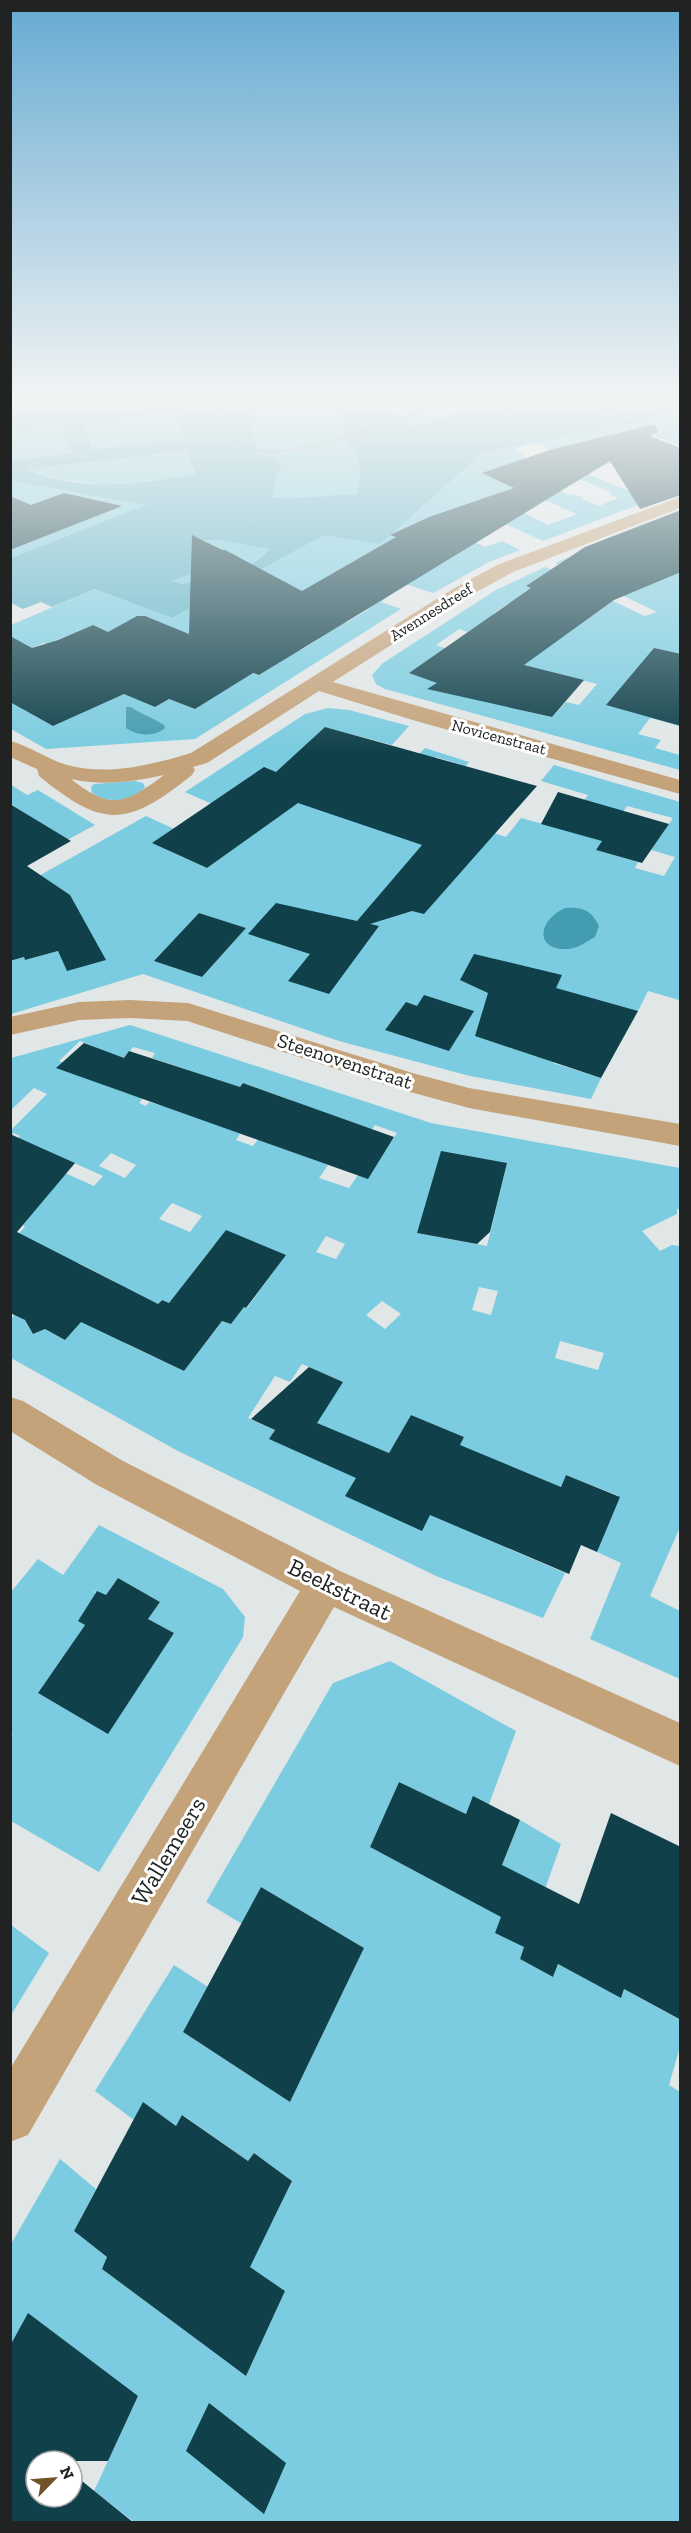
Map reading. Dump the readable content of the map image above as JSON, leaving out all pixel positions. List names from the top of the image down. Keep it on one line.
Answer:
{"streets":{"street":["Avennesdreef","Novicenstraat","Steenovenstraat","Beekstraat","Wallemeers"]},"crossings":[["Avennesdreef","Novicenstraat"],["Beekstraat","Wallemeers"]],"north":"top right"}
